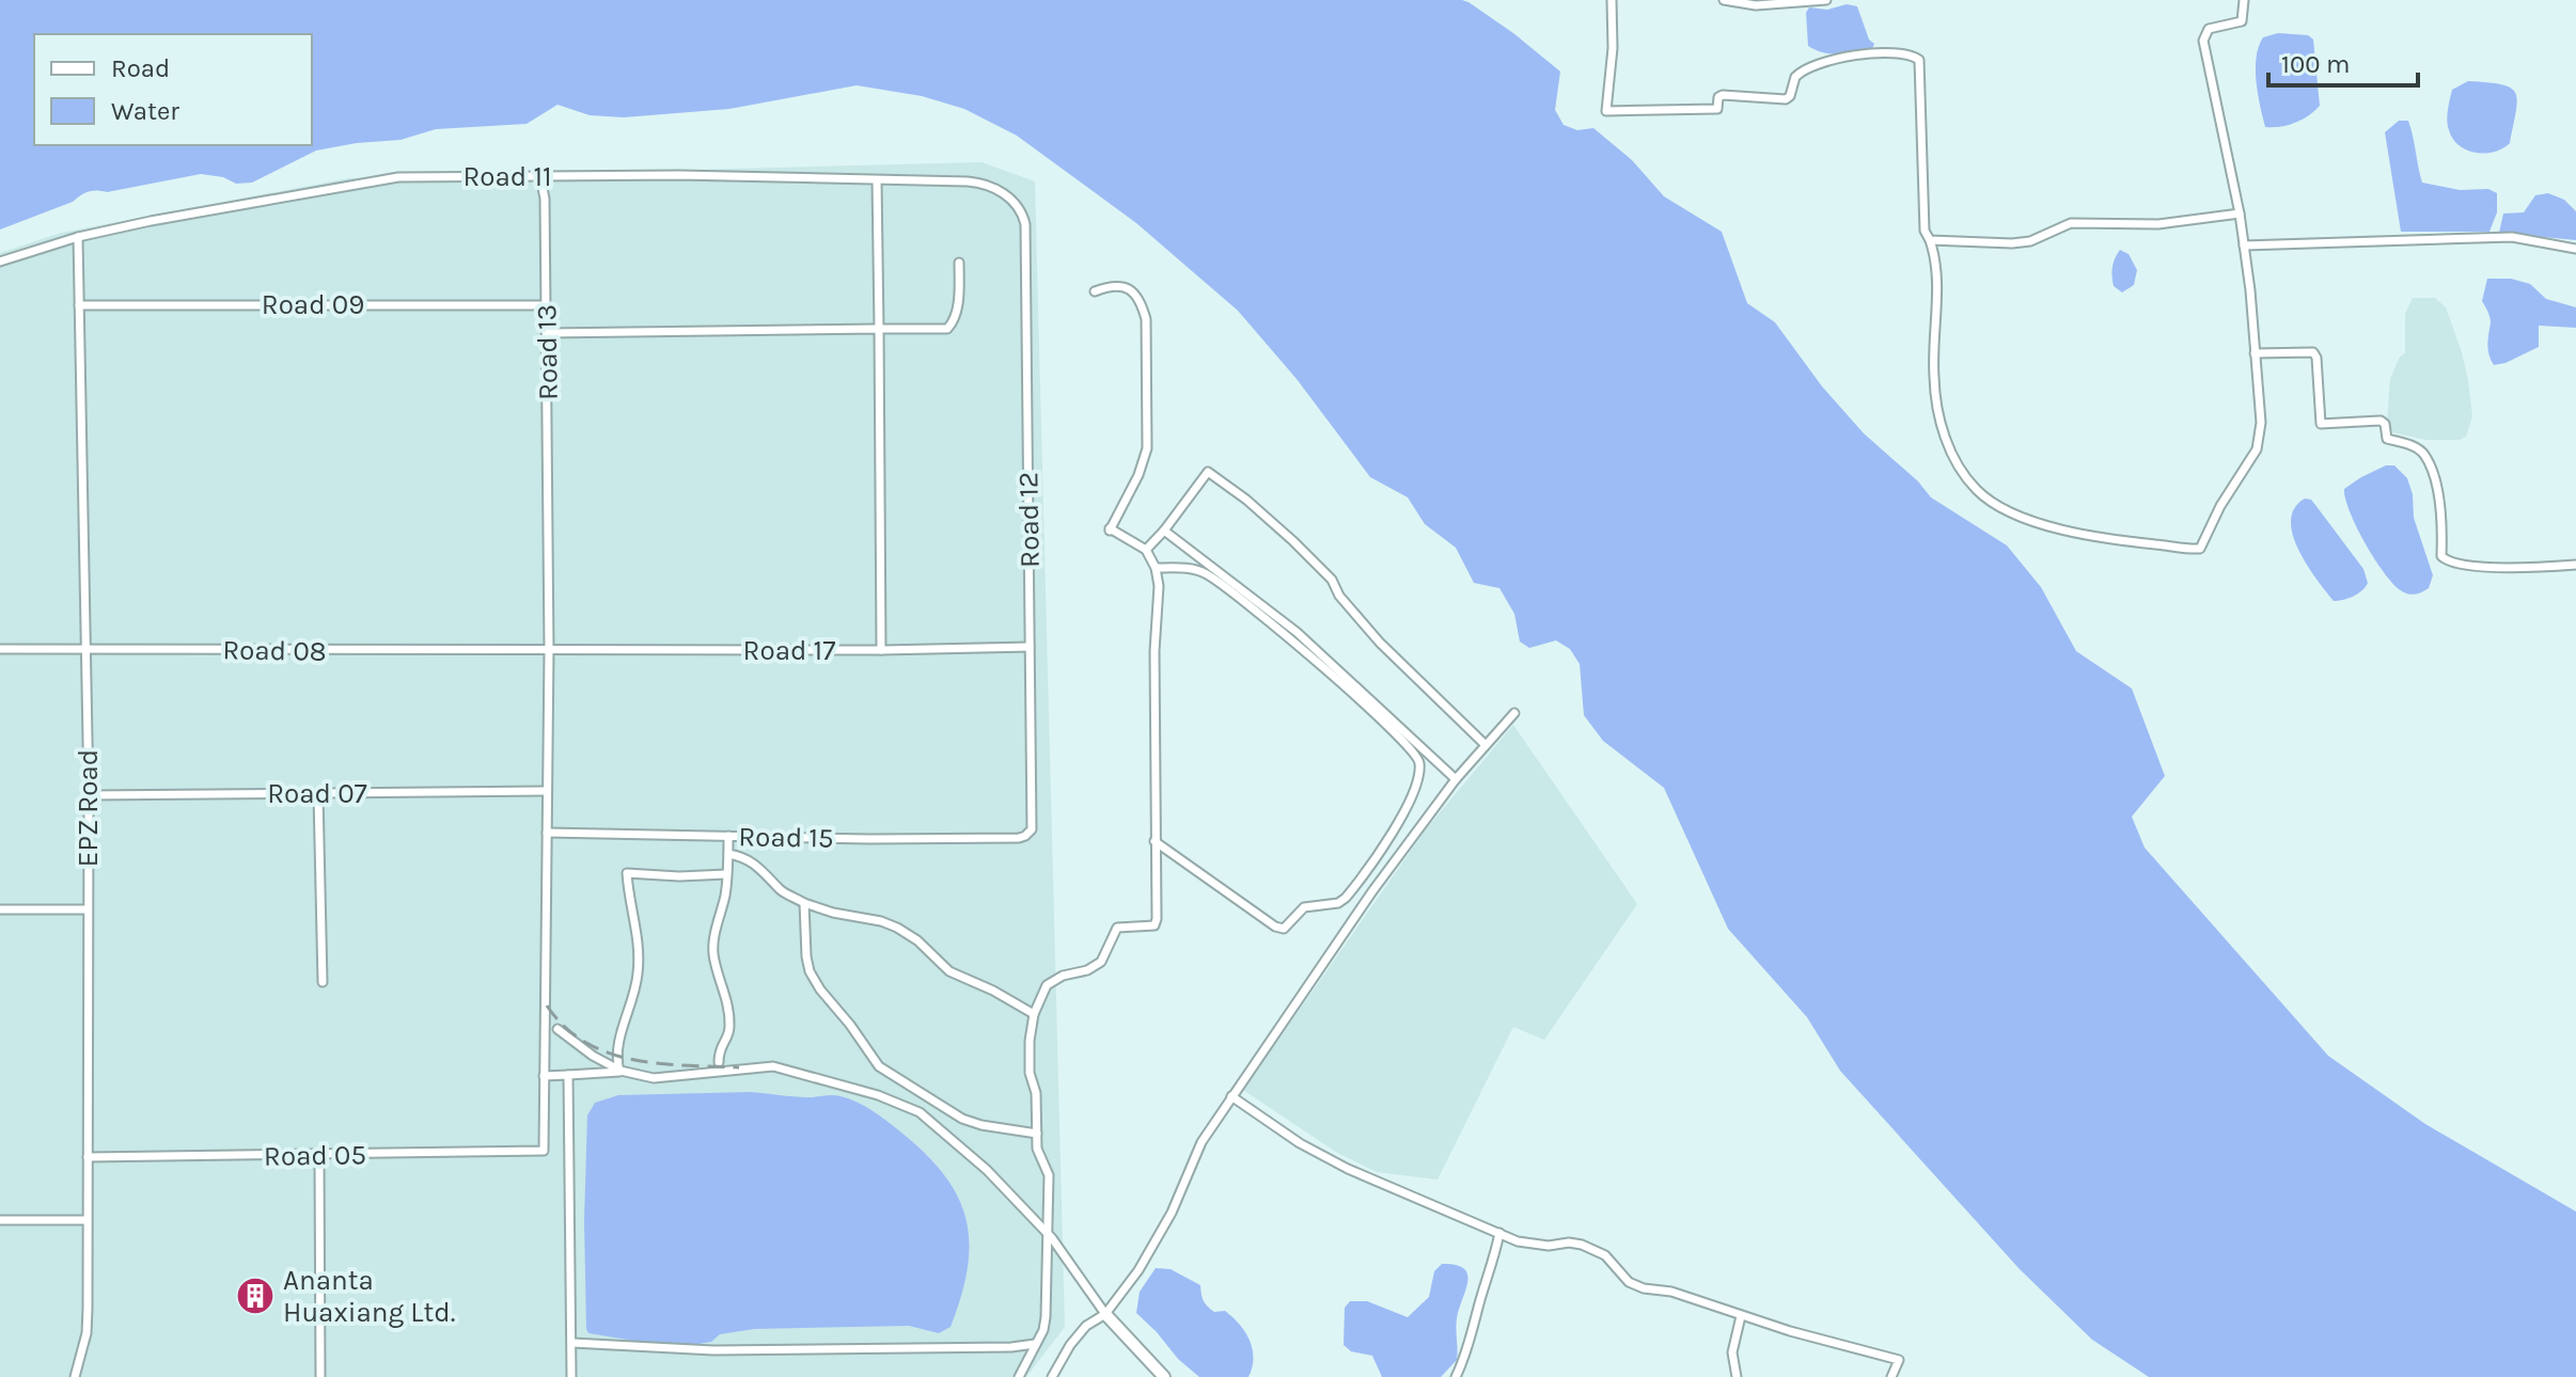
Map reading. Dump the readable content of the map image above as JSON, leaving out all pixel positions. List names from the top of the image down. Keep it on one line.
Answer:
{"streets":{"street":["Road 11","Road 09","Road 13","Road 12","Road 08","Road 17","Road 07","EPZ Road","Road 15","Road 05"]},"crossings":[["Road 11","Road 13"],["Road 11","Road 12"],["Road 11","EPZ Road"],["Road 09","Road 13"],["Road 09","EPZ Road"],["Road 13","Road 08"],["Road 13","Road 17"],["Road 13","Road 07"],["Road 13","Road 15"],["Road 13","Road 05"],["Road 12","Road 17"],["Road 12","Road 15"],["Road 08","Road 17"],["Road 08","EPZ Road"],["Road 07","EPZ Road"],["EPZ Road","Road 05"]],"places":{"building":["Ananta Huaxiang Ltd."]},"legend":["Road","Water"],"scale_bar":"100 m"}
